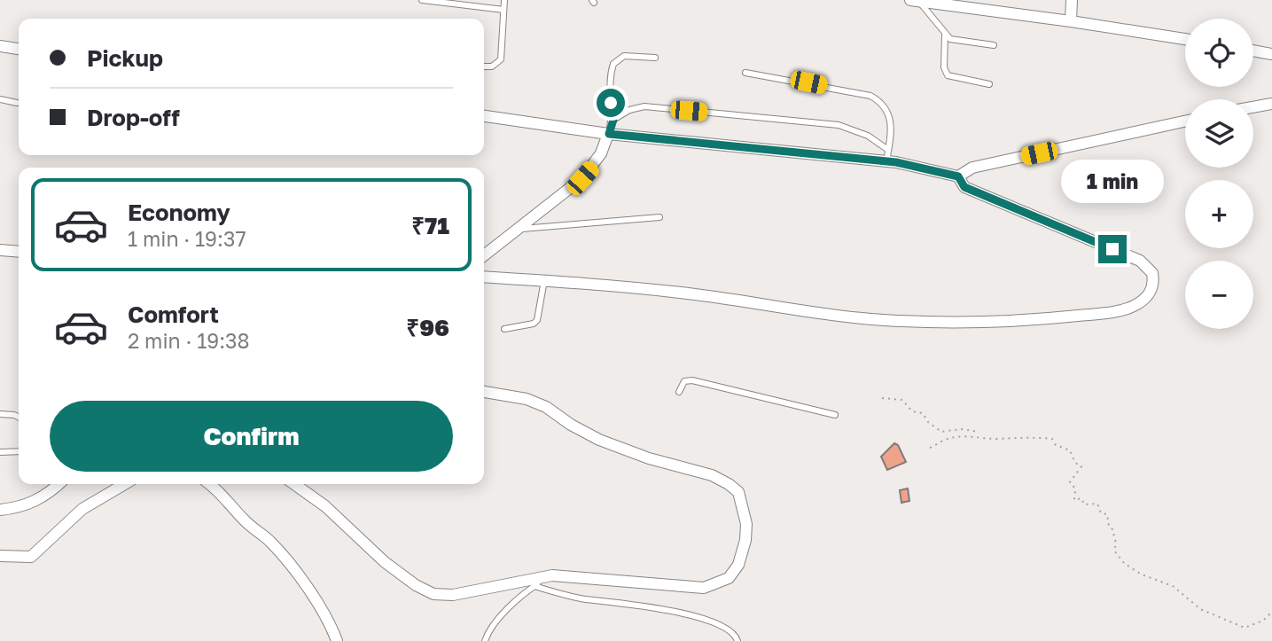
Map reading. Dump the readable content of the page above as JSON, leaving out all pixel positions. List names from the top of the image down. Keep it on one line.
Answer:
{"page":{"map_buttons":["+","−"],"banner":["Pickup","Drop-off"],"bubble":"1 min","list":[{"name":"Economy","note":"1 min · 19:37","value":"₹71"},{"name":"Comfort","note":"2 min · 19:38","value":"₹96"}],"buttons":"Confirm"}}
